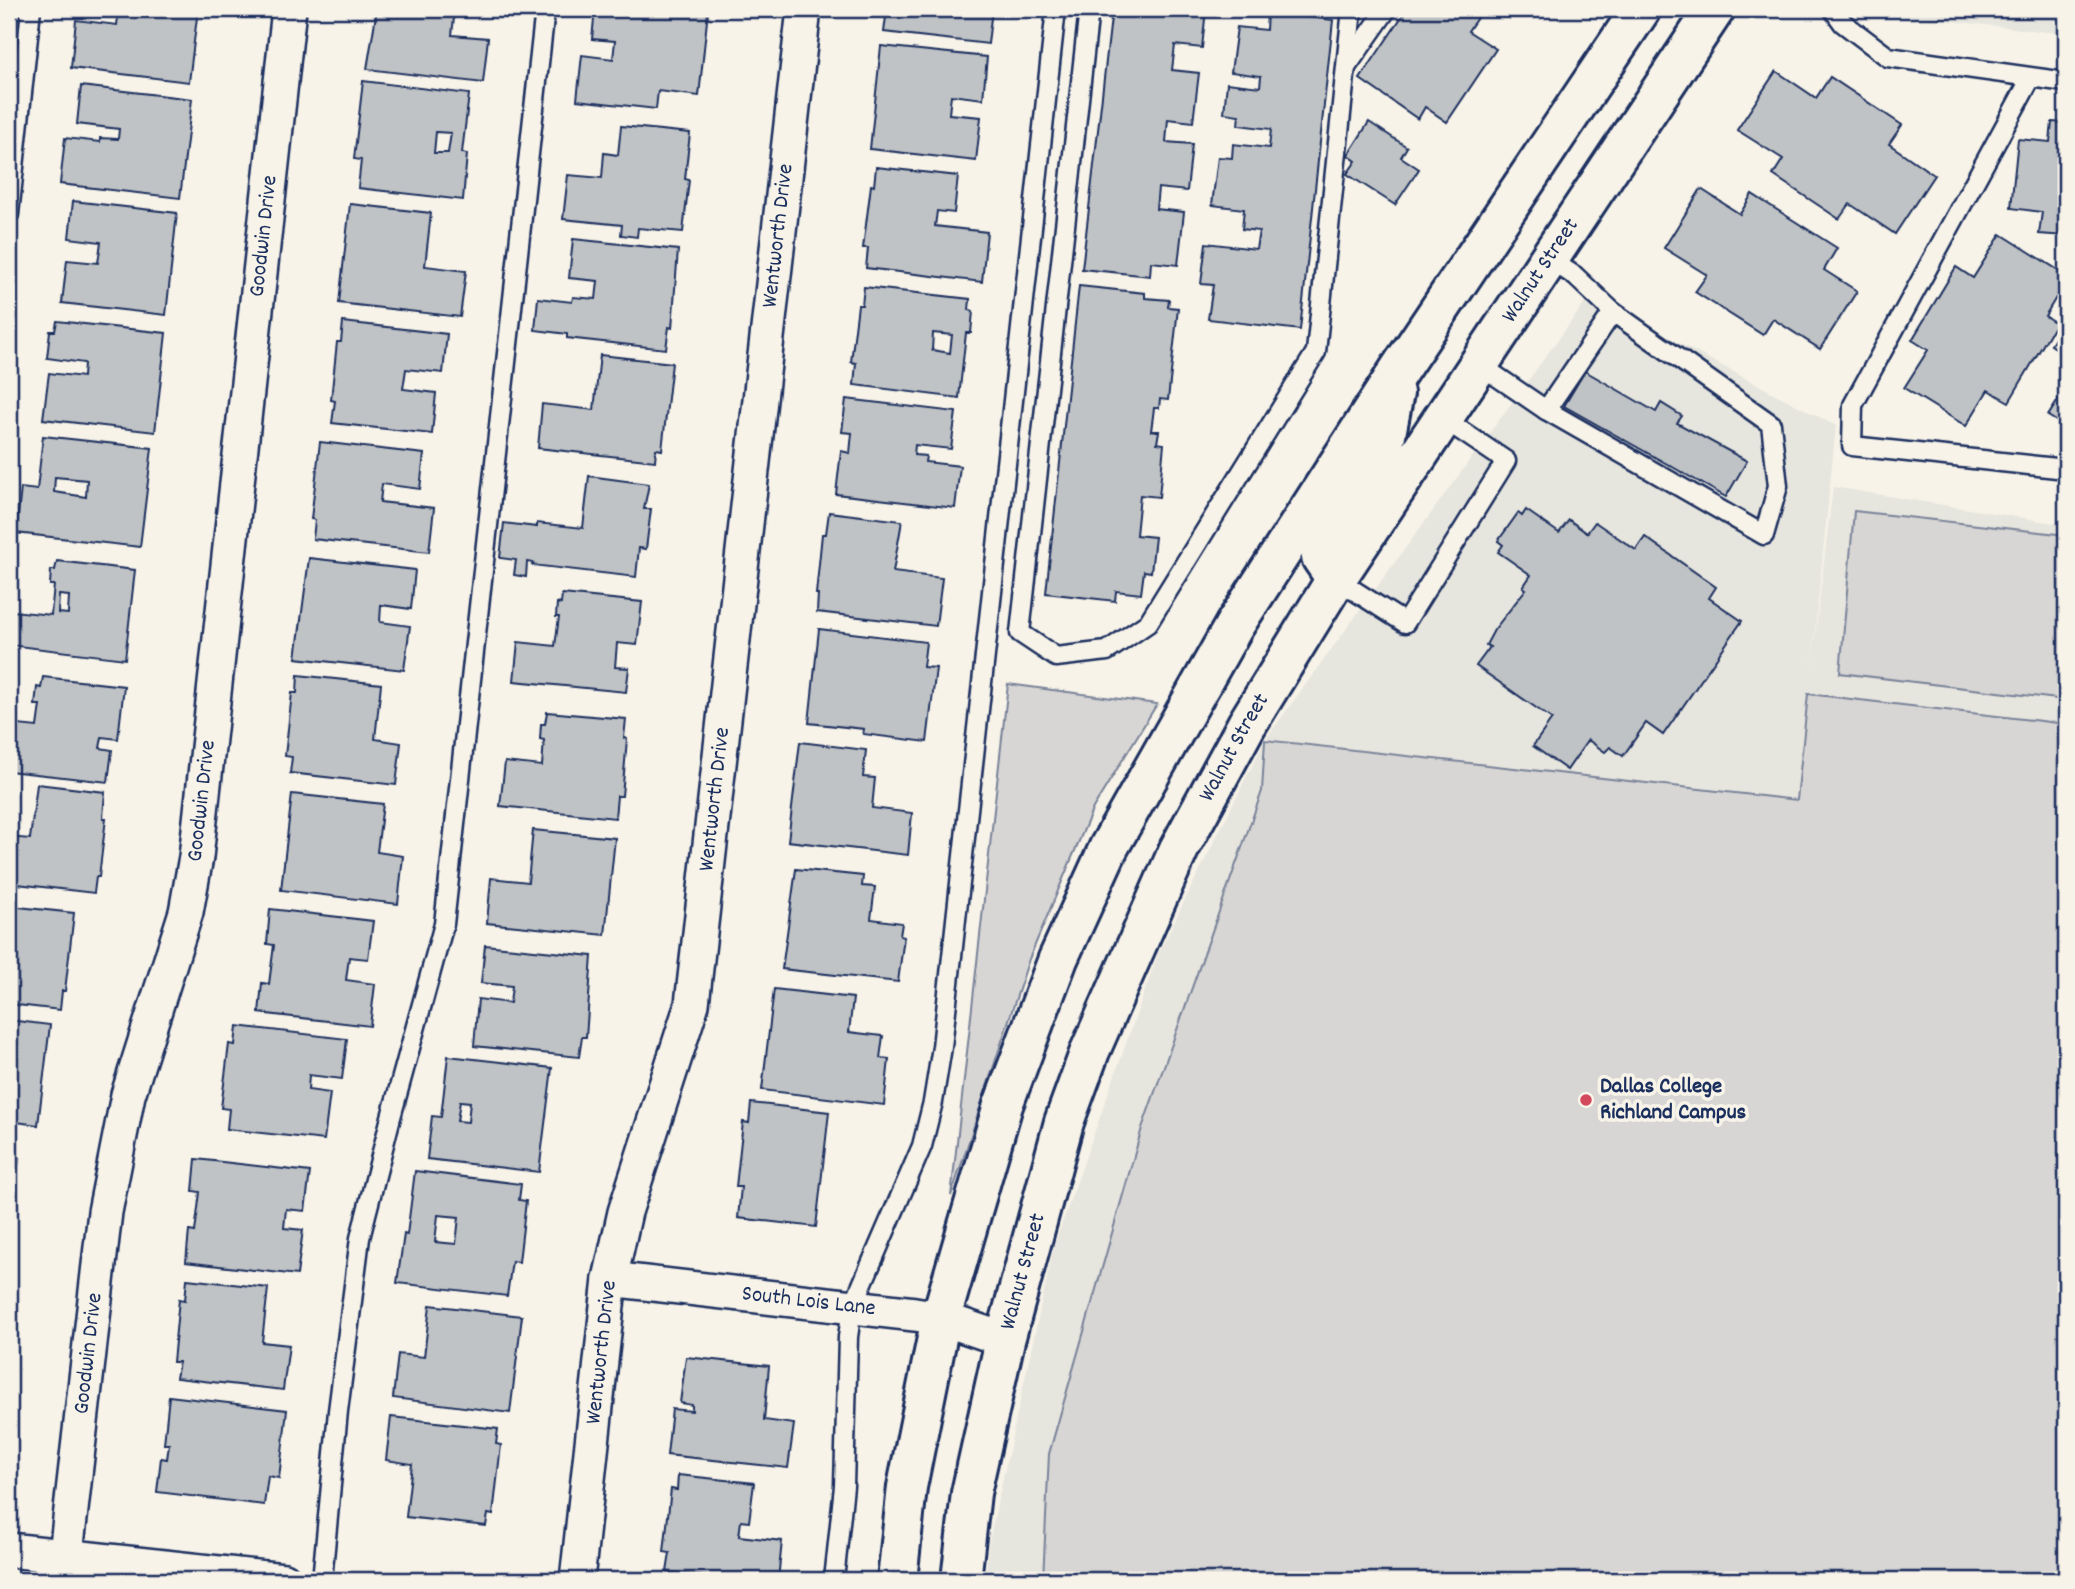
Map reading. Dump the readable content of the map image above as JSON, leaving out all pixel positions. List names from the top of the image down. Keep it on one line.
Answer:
{"streets":{"main road":["Walnut Street"],"street":["Goodwin Drive","Wentworth Drive","South Lois Lane"]},"crossings":[["Wentworth Drive","South Lois Lane"],["Walnut Street","South Lois Lane"]],"places":["Dallas College Richland Campus"]}
